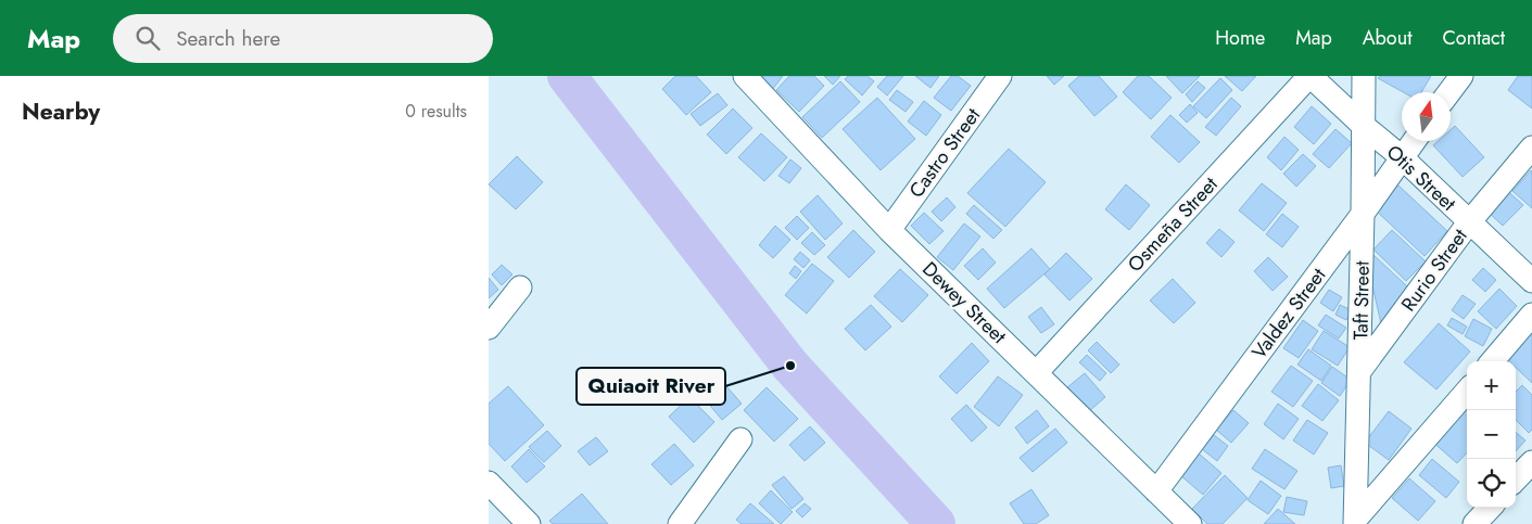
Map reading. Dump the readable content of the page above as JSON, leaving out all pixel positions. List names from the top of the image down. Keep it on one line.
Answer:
{"streets":{"street":["Castro Street","Otis Street","Osmeña Street","Rurio Street","Taft Street","Dewey Street","Valdez Street"]},"crossings":[["Castro Street","Dewey Street"],["Otis Street","Osmeña Street"],["Otis Street","Rurio Street"],["Otis Street","Taft Street"],["Otis Street","Valdez Street"],["Osmeña Street","Dewey Street"],["Rurio Street","Taft Street"],["Taft Street","Valdez Street"],["Dewey Street","Valdez Street"]],"places":["Quiaoit River"],"north":"top","page":{"header":"Map","search":"Search here","nav":["Home","Map","About","Contact"],"heading":["Nearby","0 results"],"map_buttons":["+","−"]}}
